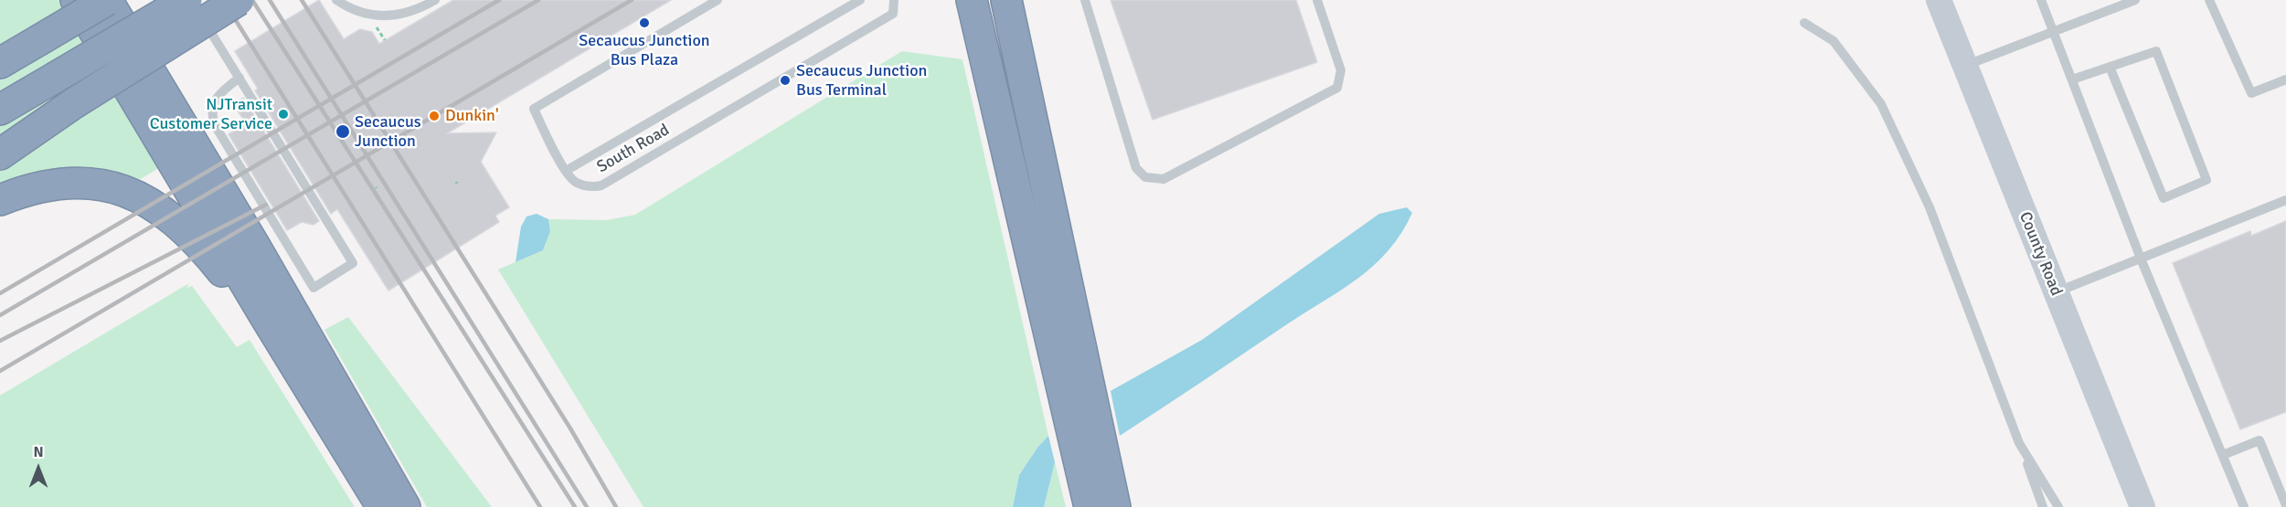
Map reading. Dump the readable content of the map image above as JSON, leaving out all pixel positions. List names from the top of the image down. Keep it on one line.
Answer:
{"streets":{"main road":["County Road"],"lane":["South Road"]},"places":["Secaucus Junction Bus Plaza","Secaucus Junction Bus Terminal","NJTransit Customer Service","Dunkin'","Secaucus Junction"],"north":"top"}
